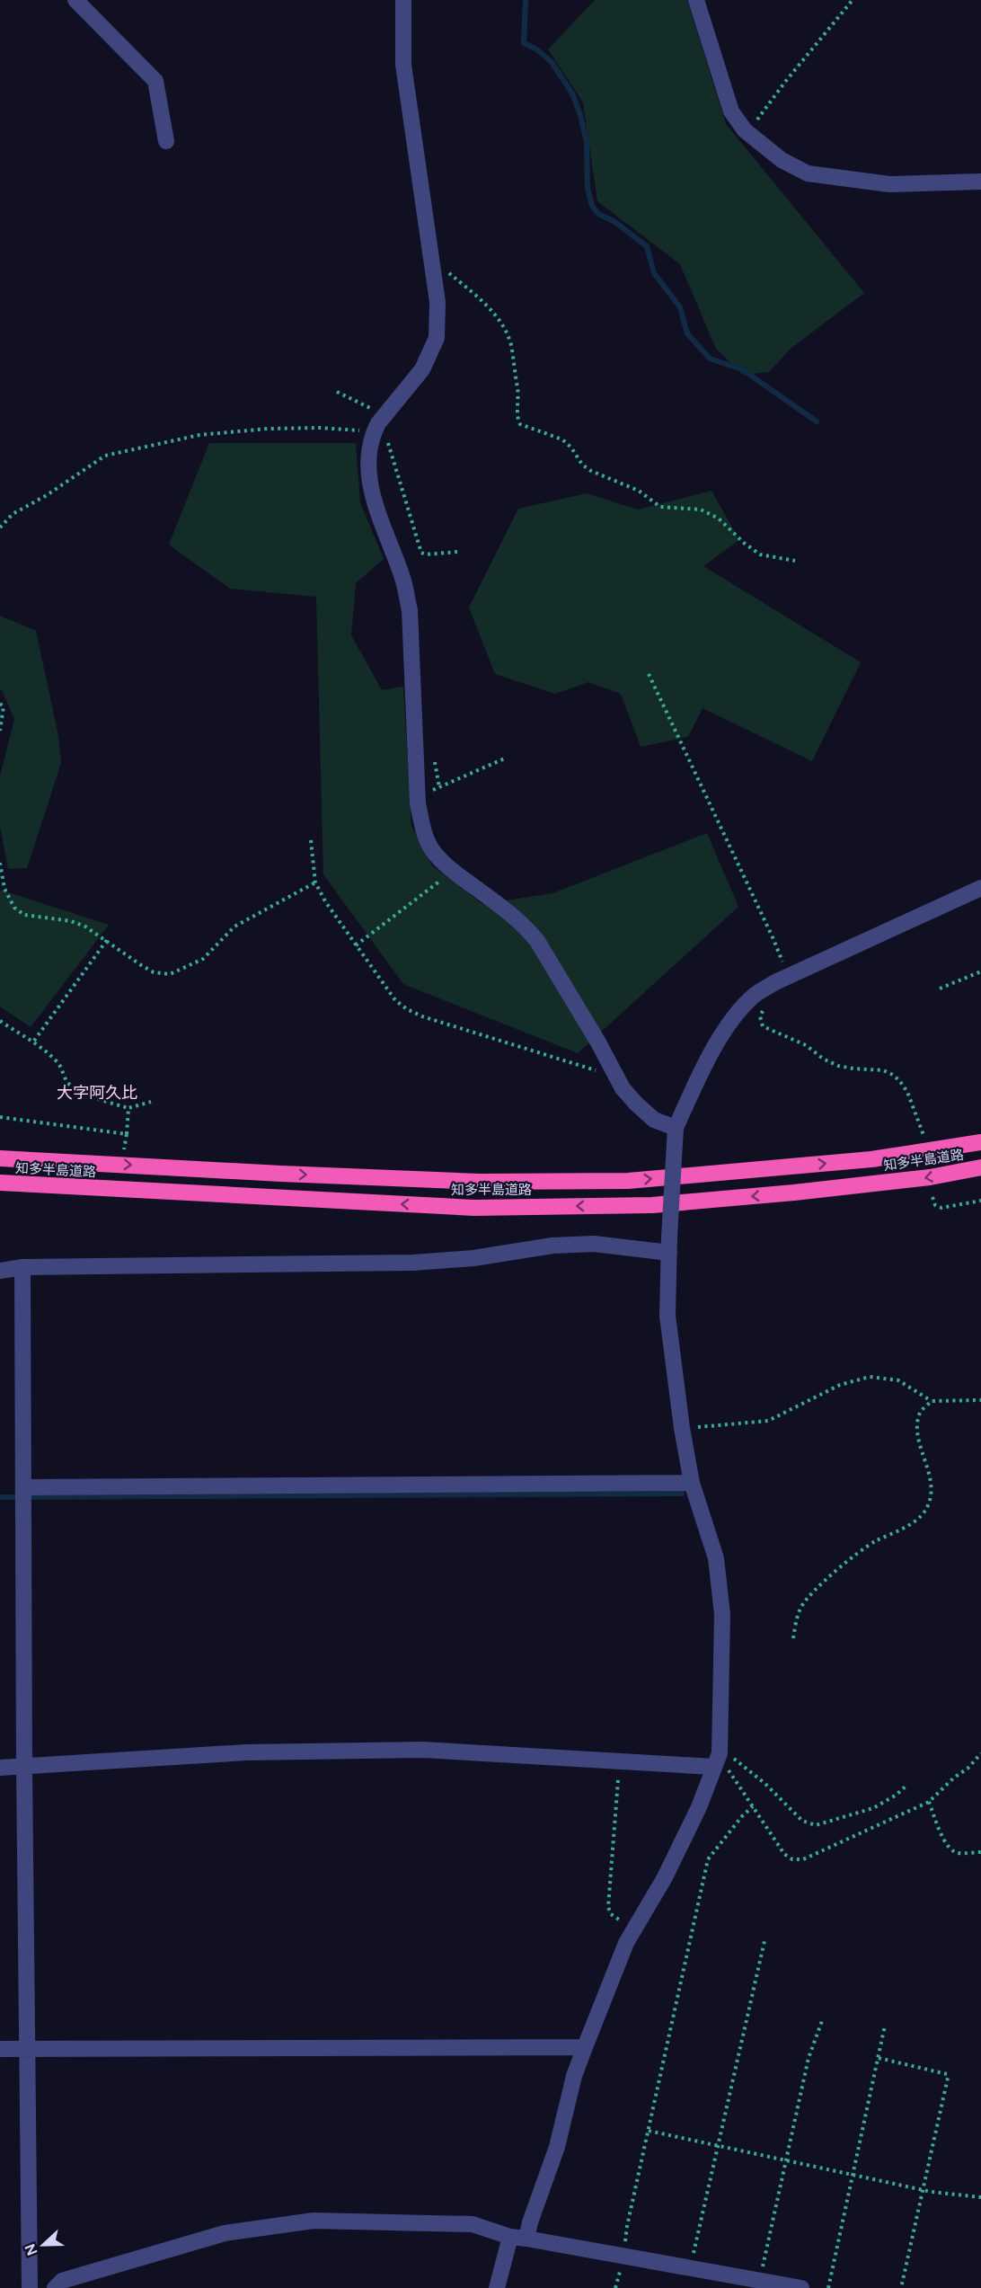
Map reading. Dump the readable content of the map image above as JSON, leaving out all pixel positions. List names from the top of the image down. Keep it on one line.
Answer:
{"streets":{"highway":["知多半島道路"]},"districts":["大字阿久比"],"north":"left"}
